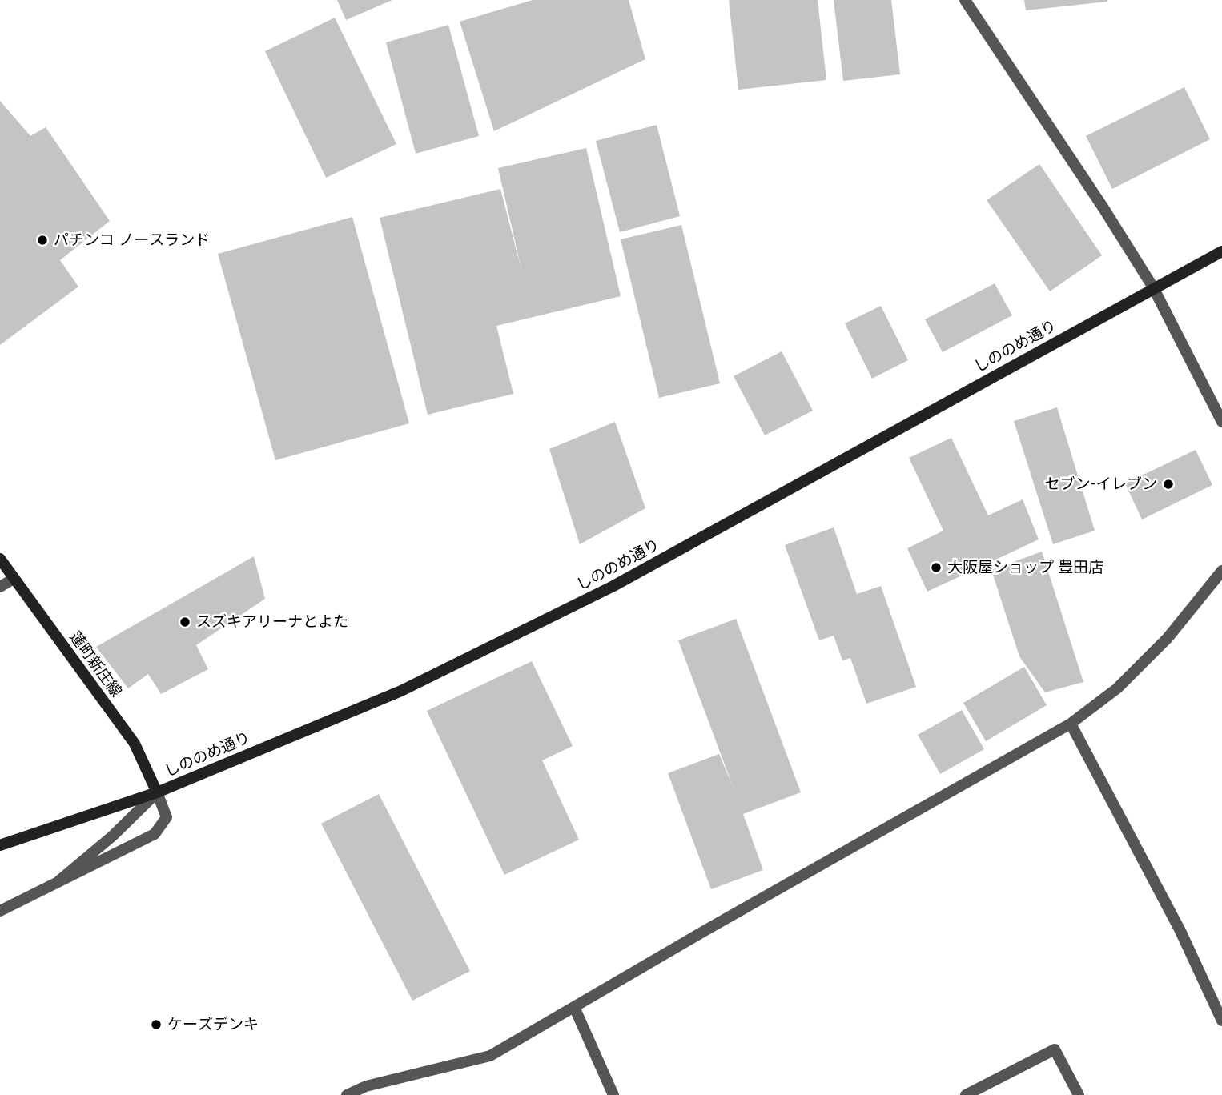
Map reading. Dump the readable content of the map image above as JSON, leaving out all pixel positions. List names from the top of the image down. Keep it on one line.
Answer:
{"streets":{"main road":["しののめ通り","蓮町新庄線"]},"crossings":[["しののめ通り","蓮町新庄線"]],"places":["パチンコ ノースランド","セブン-イレブン","大阪屋ショップ 豊田店","スズキアリーナとよた","ケーズデンキ"]}
